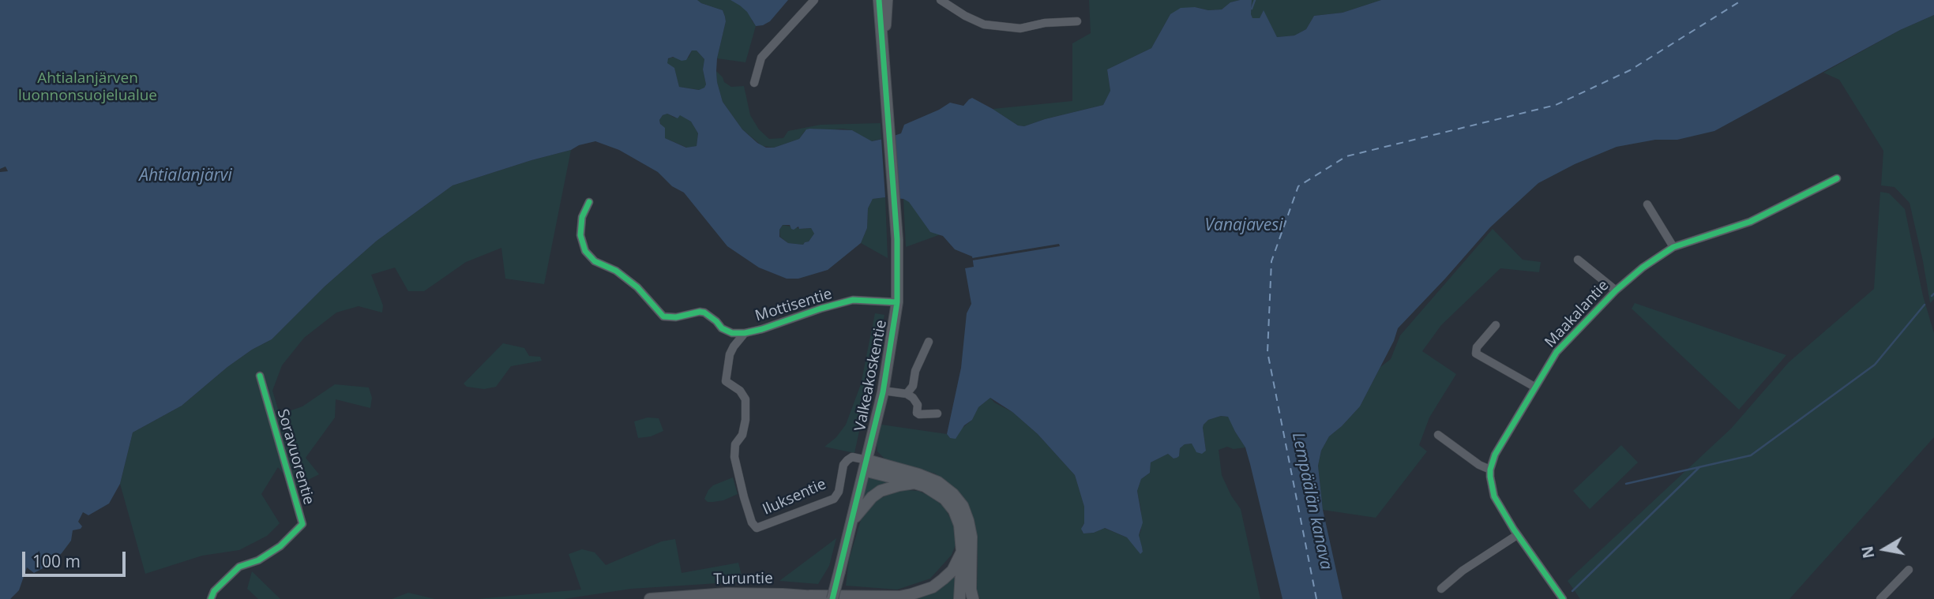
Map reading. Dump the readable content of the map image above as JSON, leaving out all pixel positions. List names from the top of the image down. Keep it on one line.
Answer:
{"streets":{"main road":["Valkeakoskentie","Turuntie"],"street":["Mottisentie","Maakalantie","Soravuorentie","Iluksentie"]},"crossings":[["Mottisentie","Valkeakoskentie"],["Mottisentie","Iluksentie"],["Valkeakoskentie","Iluksentie"],["Valkeakoskentie","Turuntie"]],"water":["Ahtialanjärvi","Vanajavesi","Lempäälän kanava"],"parks":["Ahtialanjärven luonnonsuojelualue"],"scale_bar":"100 m","north":"left"}
